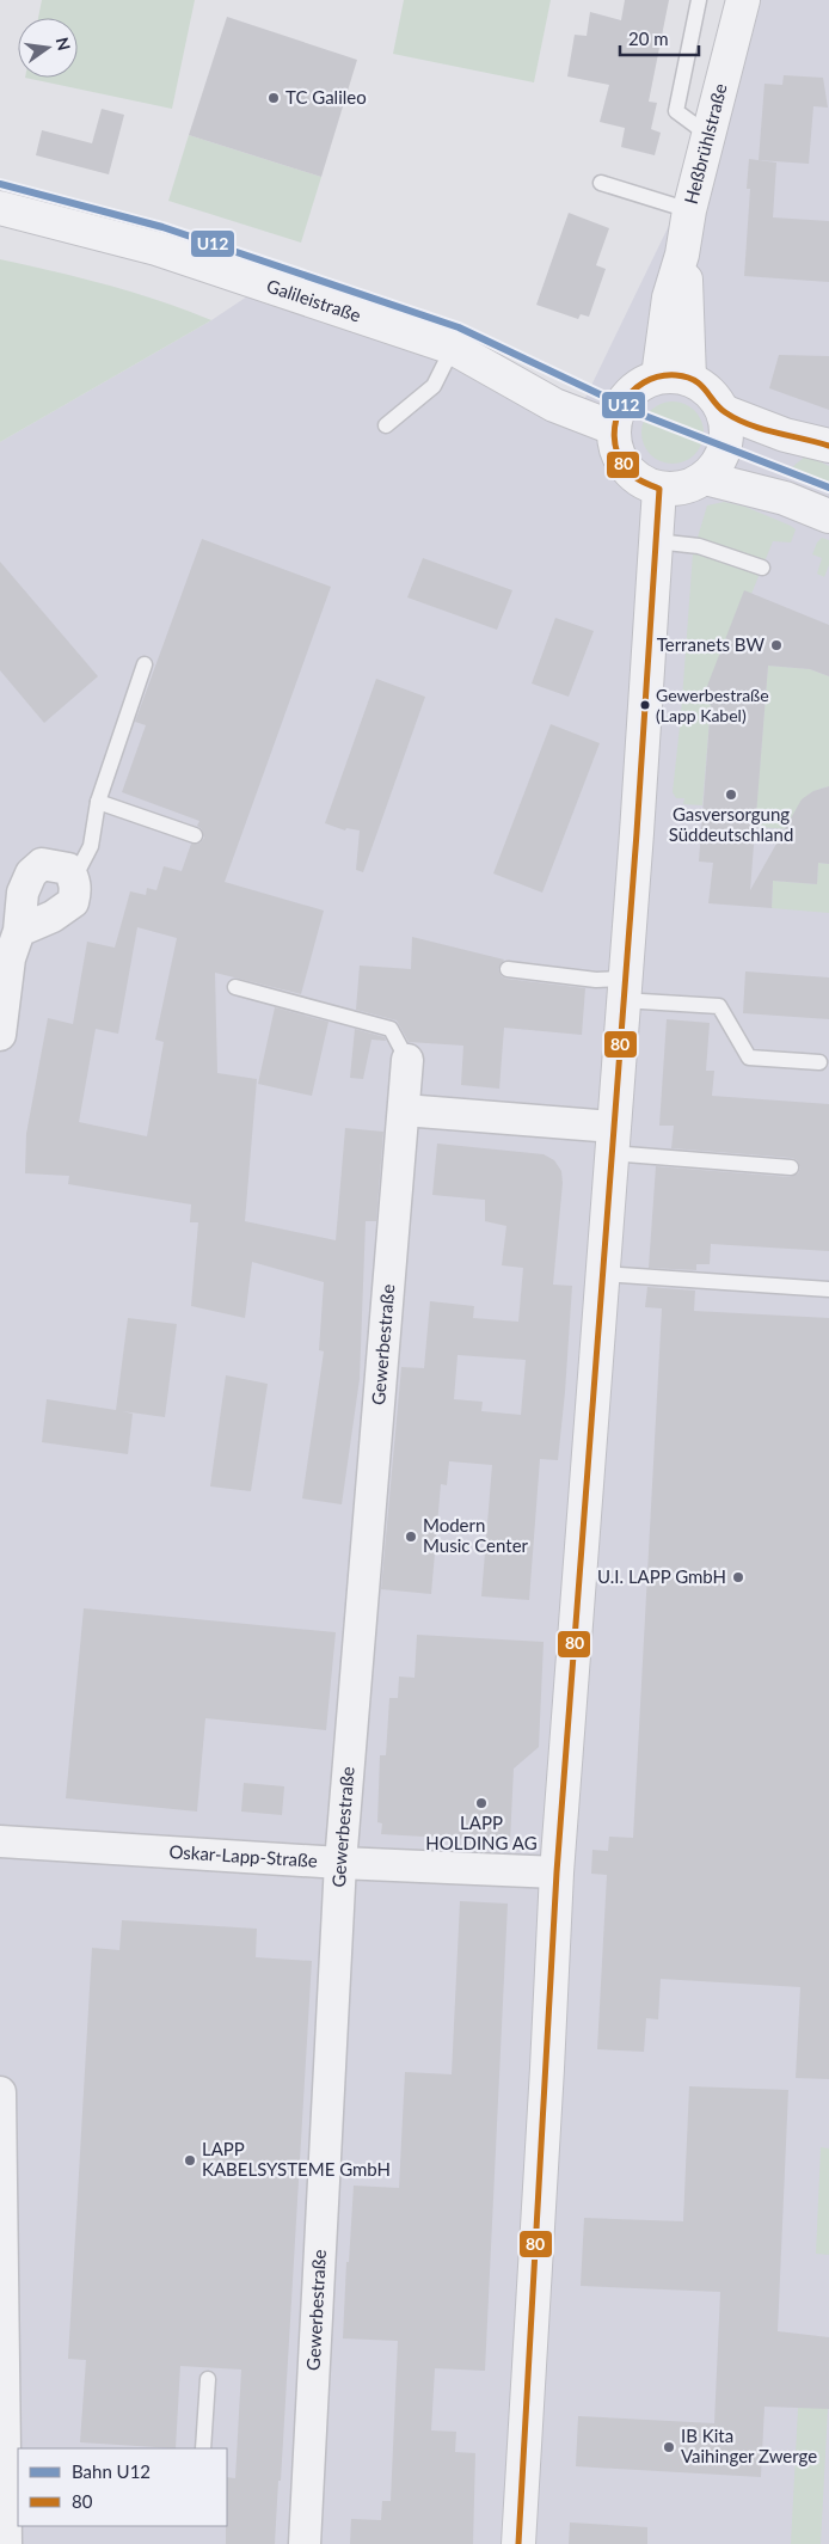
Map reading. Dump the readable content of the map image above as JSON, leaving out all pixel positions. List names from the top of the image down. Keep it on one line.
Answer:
{"streets":{"street":["Heßbrühlstraße","Galileistraße","Gewerbestraße","Oskar-Lapp-Straße"]},"crossings":[["Heßbrühlstraße","Galileistraße"],["Gewerbestraße","Oskar-Lapp-Straße"]],"places":["TC Galileo","Terranets BW","Gewerbestraße (Lapp Kabel)","Gasversorgung Süddeutschland","Modern Music Center","U.I. LAPP GmbH","LAPP HOLDING AG","LAPP KABELSYSTEME GmbH","IB Kita Vaihinger Zwerge"],"lines":["rail line U12","transit line 80"],"legend":["Bahn U12","80"],"scale_bar":"20 m","north":"right"}
